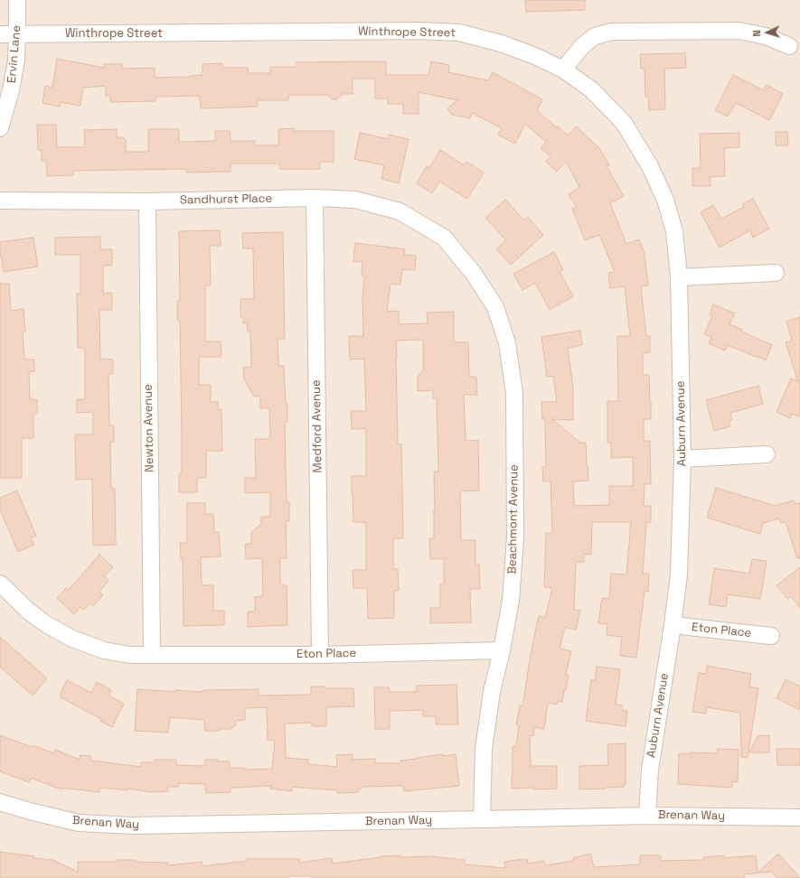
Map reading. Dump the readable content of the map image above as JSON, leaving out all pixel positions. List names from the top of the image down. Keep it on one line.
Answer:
{"streets":{"street":["Winthrope Street","Ervin Lane","Sandhurst Place","Auburn Avenue","Medford Avenue","Newton Avenue","Beachmont Avenue","Eton Place","Brenan Way"]},"crossings":[["Winthrope Street","Ervin Lane"],["Winthrope Street","Auburn Avenue"],["Sandhurst Place","Medford Avenue"],["Sandhurst Place","Newton Avenue"],["Sandhurst Place","Beachmont Avenue"],["Auburn Avenue","Eton Place"],["Auburn Avenue","Brenan Way"],["Medford Avenue","Eton Place"],["Newton Avenue","Eton Place"],["Beachmont Avenue","Eton Place"],["Beachmont Avenue","Brenan Way"]],"north":"left"}
